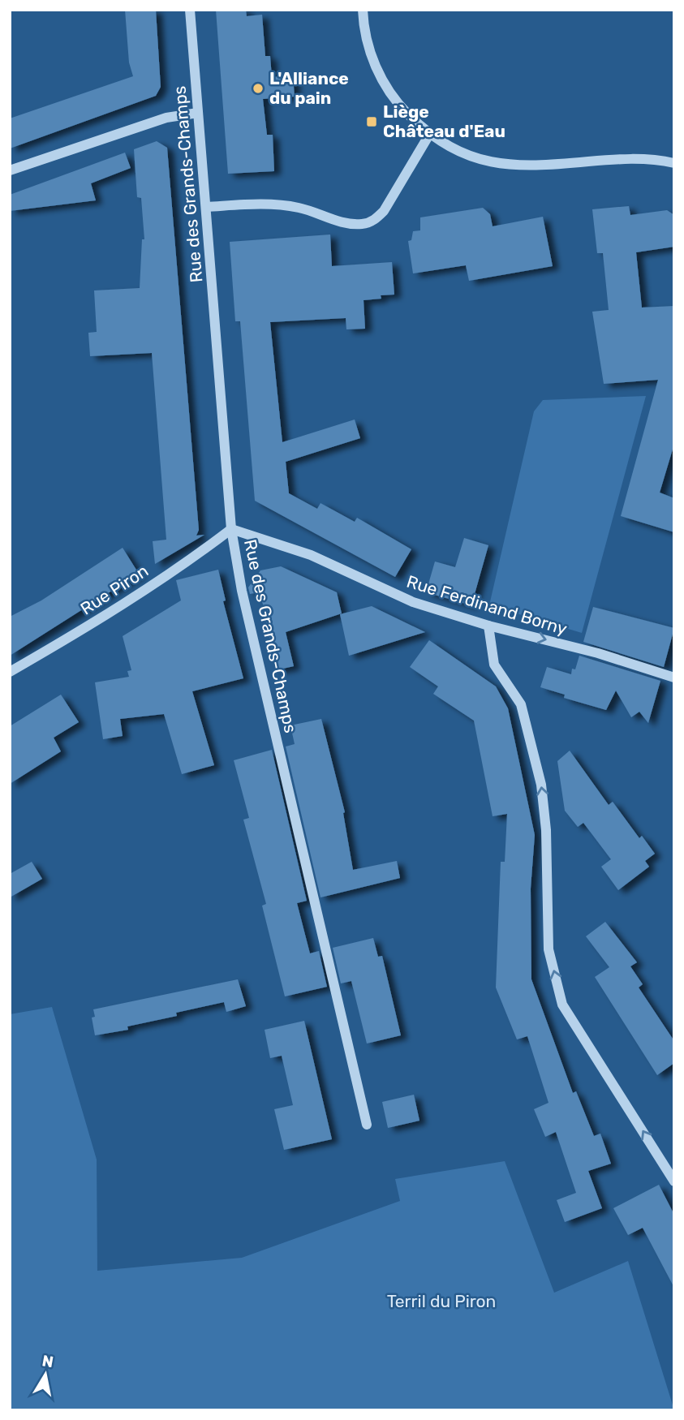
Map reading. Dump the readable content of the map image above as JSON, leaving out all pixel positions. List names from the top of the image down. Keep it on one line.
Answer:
{"streets":{"street":["Rue des Grands-Champs","Rue Piron","Rue Ferdinand Borny"]},"crossings":[["Rue des Grands-Champs","Rue Piron"],["Rue des Grands-Champs","Rue Ferdinand Borny"],["Rue Piron","Rue Ferdinand Borny"]],"one_way":["Rue Ferdinand Borny"],"parks":["Terril du Piron"],"places":{"other":["L'Alliance du pain"],"transit":["Liège Château d'Eau"]},"north":"top"}
